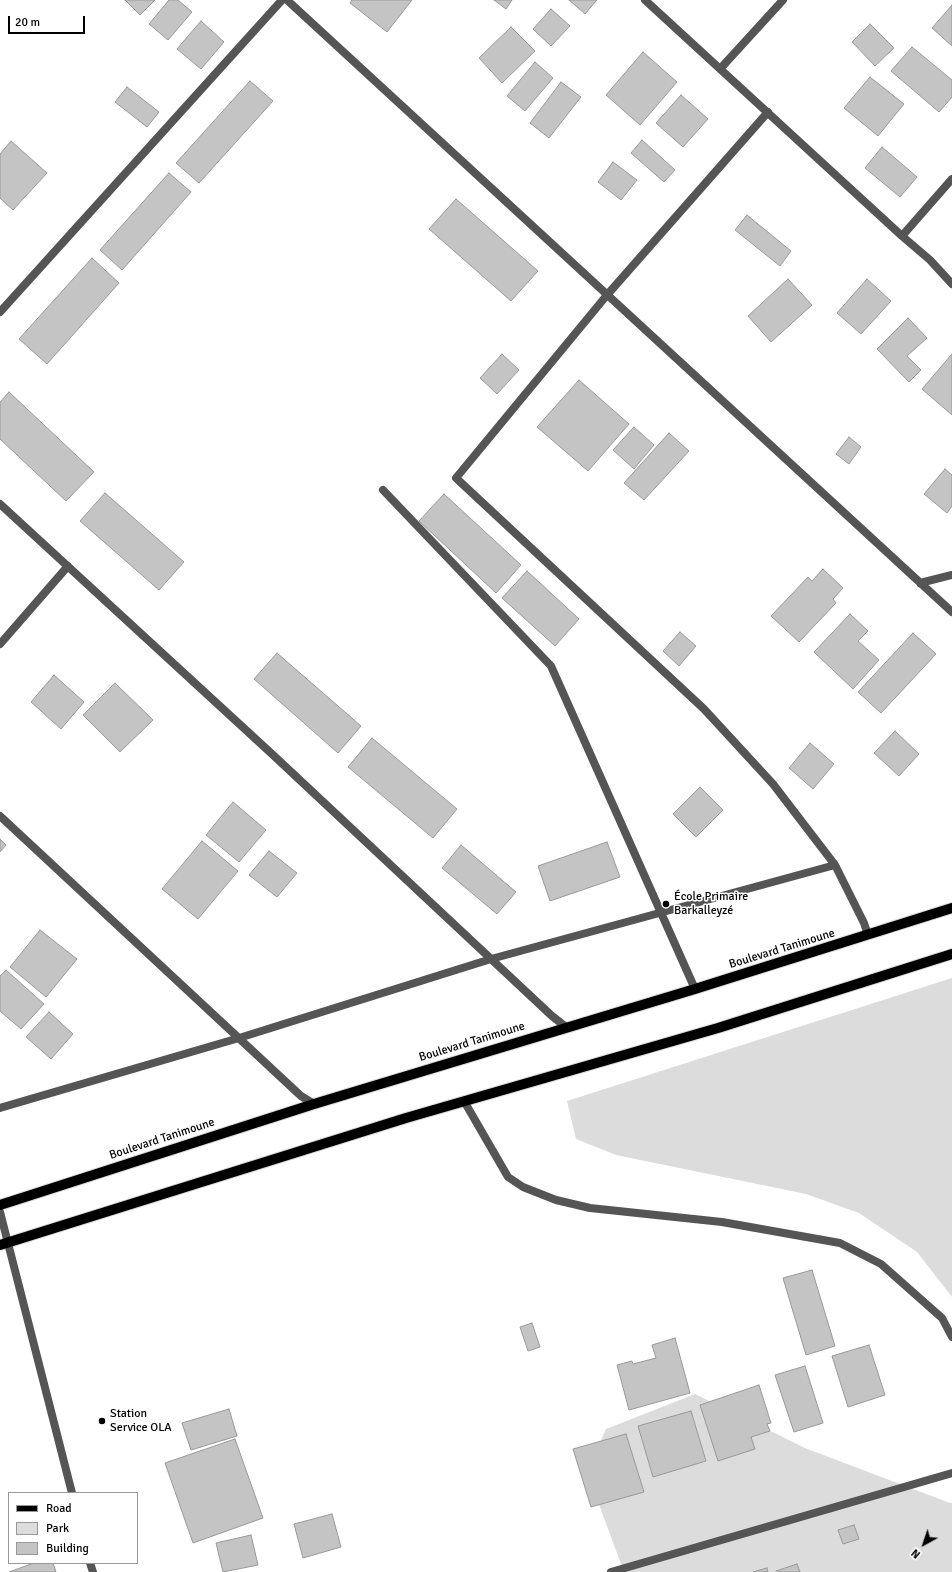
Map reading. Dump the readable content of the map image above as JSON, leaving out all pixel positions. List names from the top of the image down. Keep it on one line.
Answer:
{"streets":{"main road":["Boulevard Tanimoune"]},"places":["École Primaire Barkalleyzé","Station Service OLA"],"legend":["Road","Park","Building"],"scale_bar":"20 m","north":"bottom left"}
